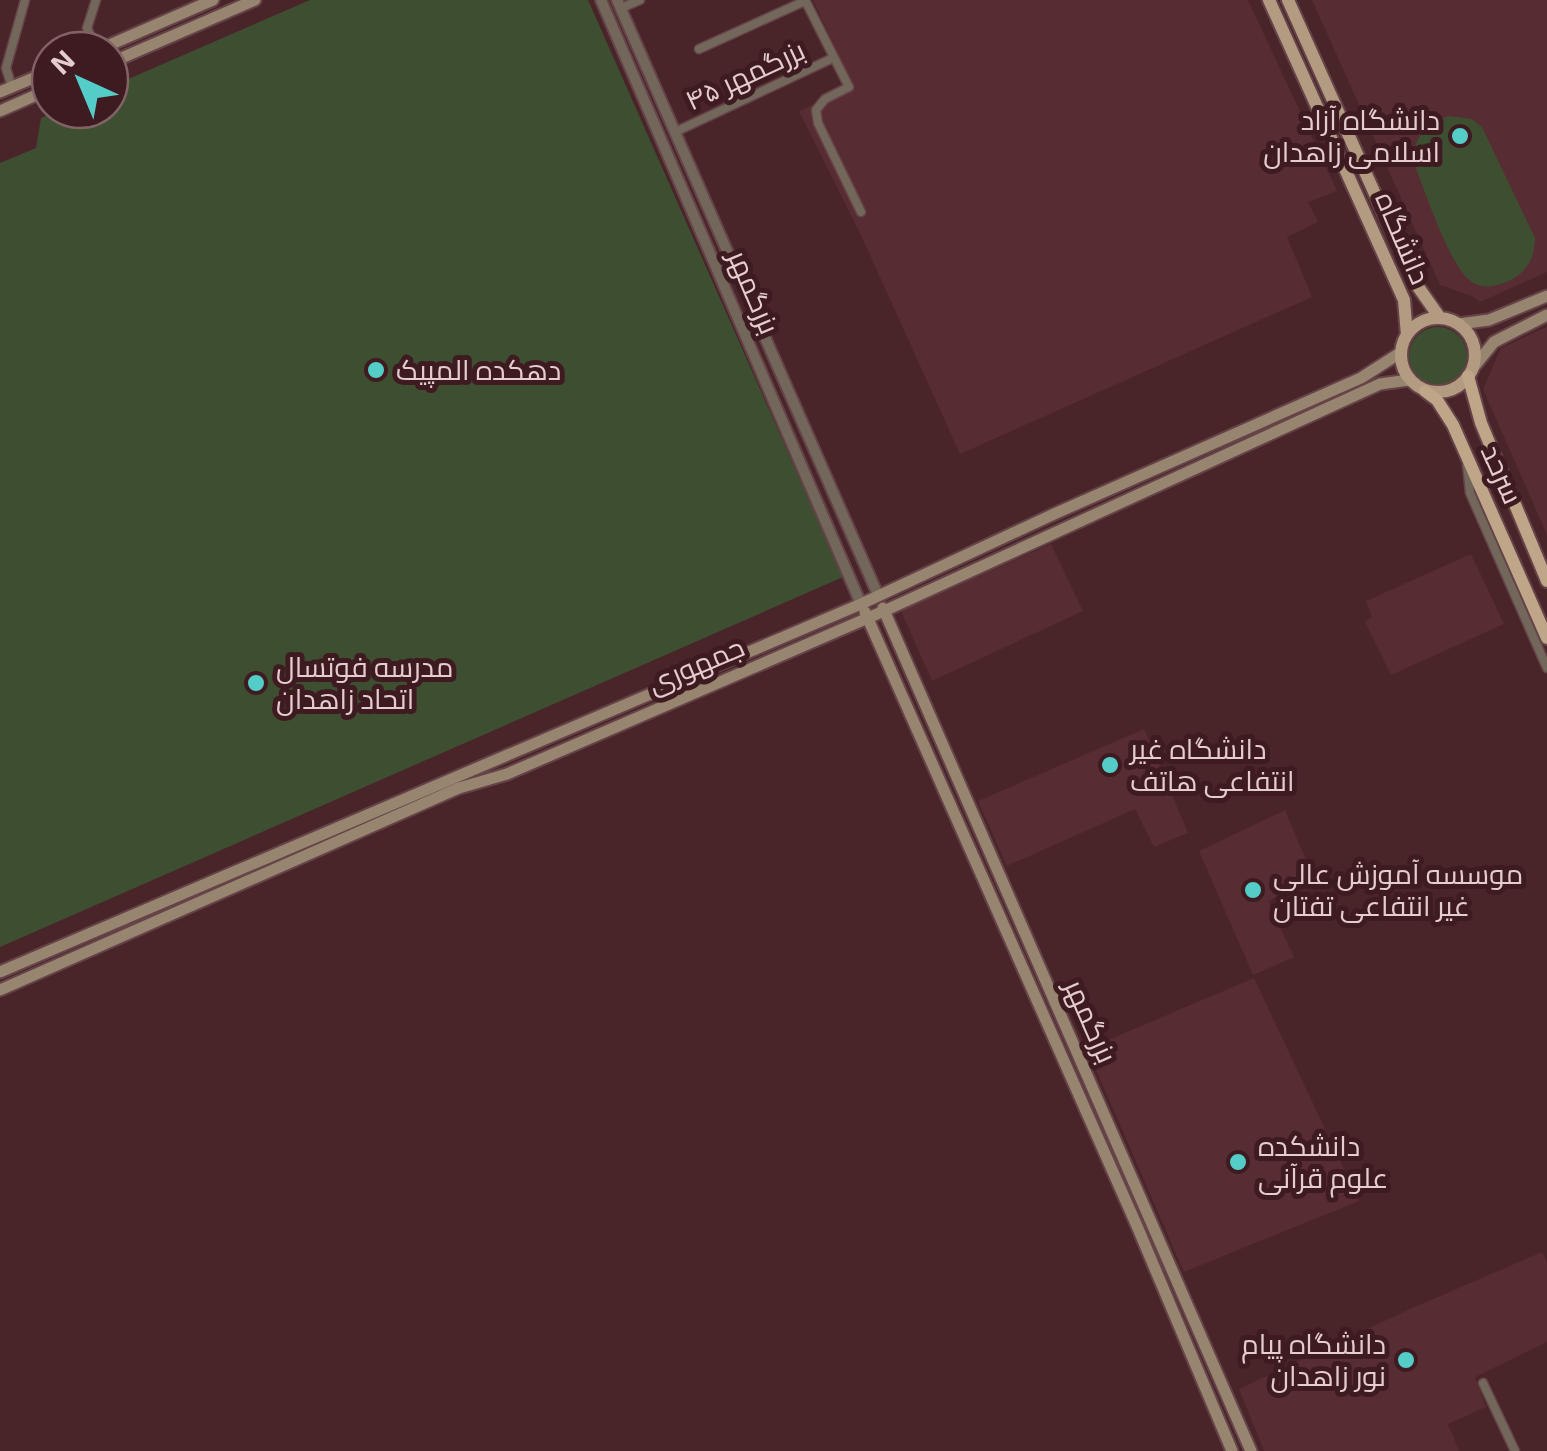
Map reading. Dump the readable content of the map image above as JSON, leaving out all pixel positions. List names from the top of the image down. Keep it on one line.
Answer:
{"streets":{"highway":["سرحد"],"main road":["دانشگاه","بزرگمهر","جمهوری"],"street":["بزرگمهر ۴۵"]},"crossings":[["بزرگمهر ۴۵","بزرگمهر"],["دانشگاه","سرحد"],["دانشگاه","جمهوری"],["بزرگمهر","جمهوری"],["سرحد","جمهوری"]],"places":["دانشگاه آزاد اسلامی زاهدان","دهکده المپیک","مدرسه فوتسال اتحاد زاهدان","دانشگاه غیر انتفاعی هاتف","موسسه آموزش عالی غیر انتفاعی تفتان","دانشکده علوم قرآنی","دانشگاه پیام نور زاهدان"],"north":"top left"}
